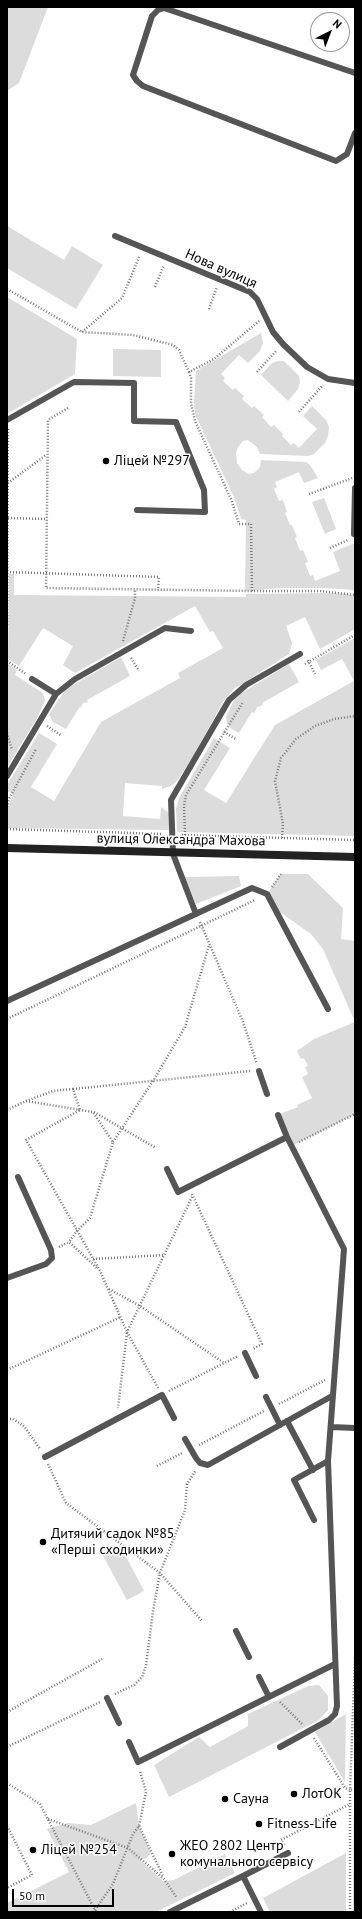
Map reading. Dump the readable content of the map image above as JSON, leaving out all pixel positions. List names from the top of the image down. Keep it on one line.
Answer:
{"streets":{"street":["вулиця Олександра Махова"],"lane":["Нова вулиця"]},"places":["Ліцей №297","Дитячий садок №85 «Перші сходинки»","ЛотОК","Сауна","Fitness-Life","Ліцей №254","ЖЕО 2802 Центр комунального сервісу"],"scale_bar":"50 m","north":"top right"}
